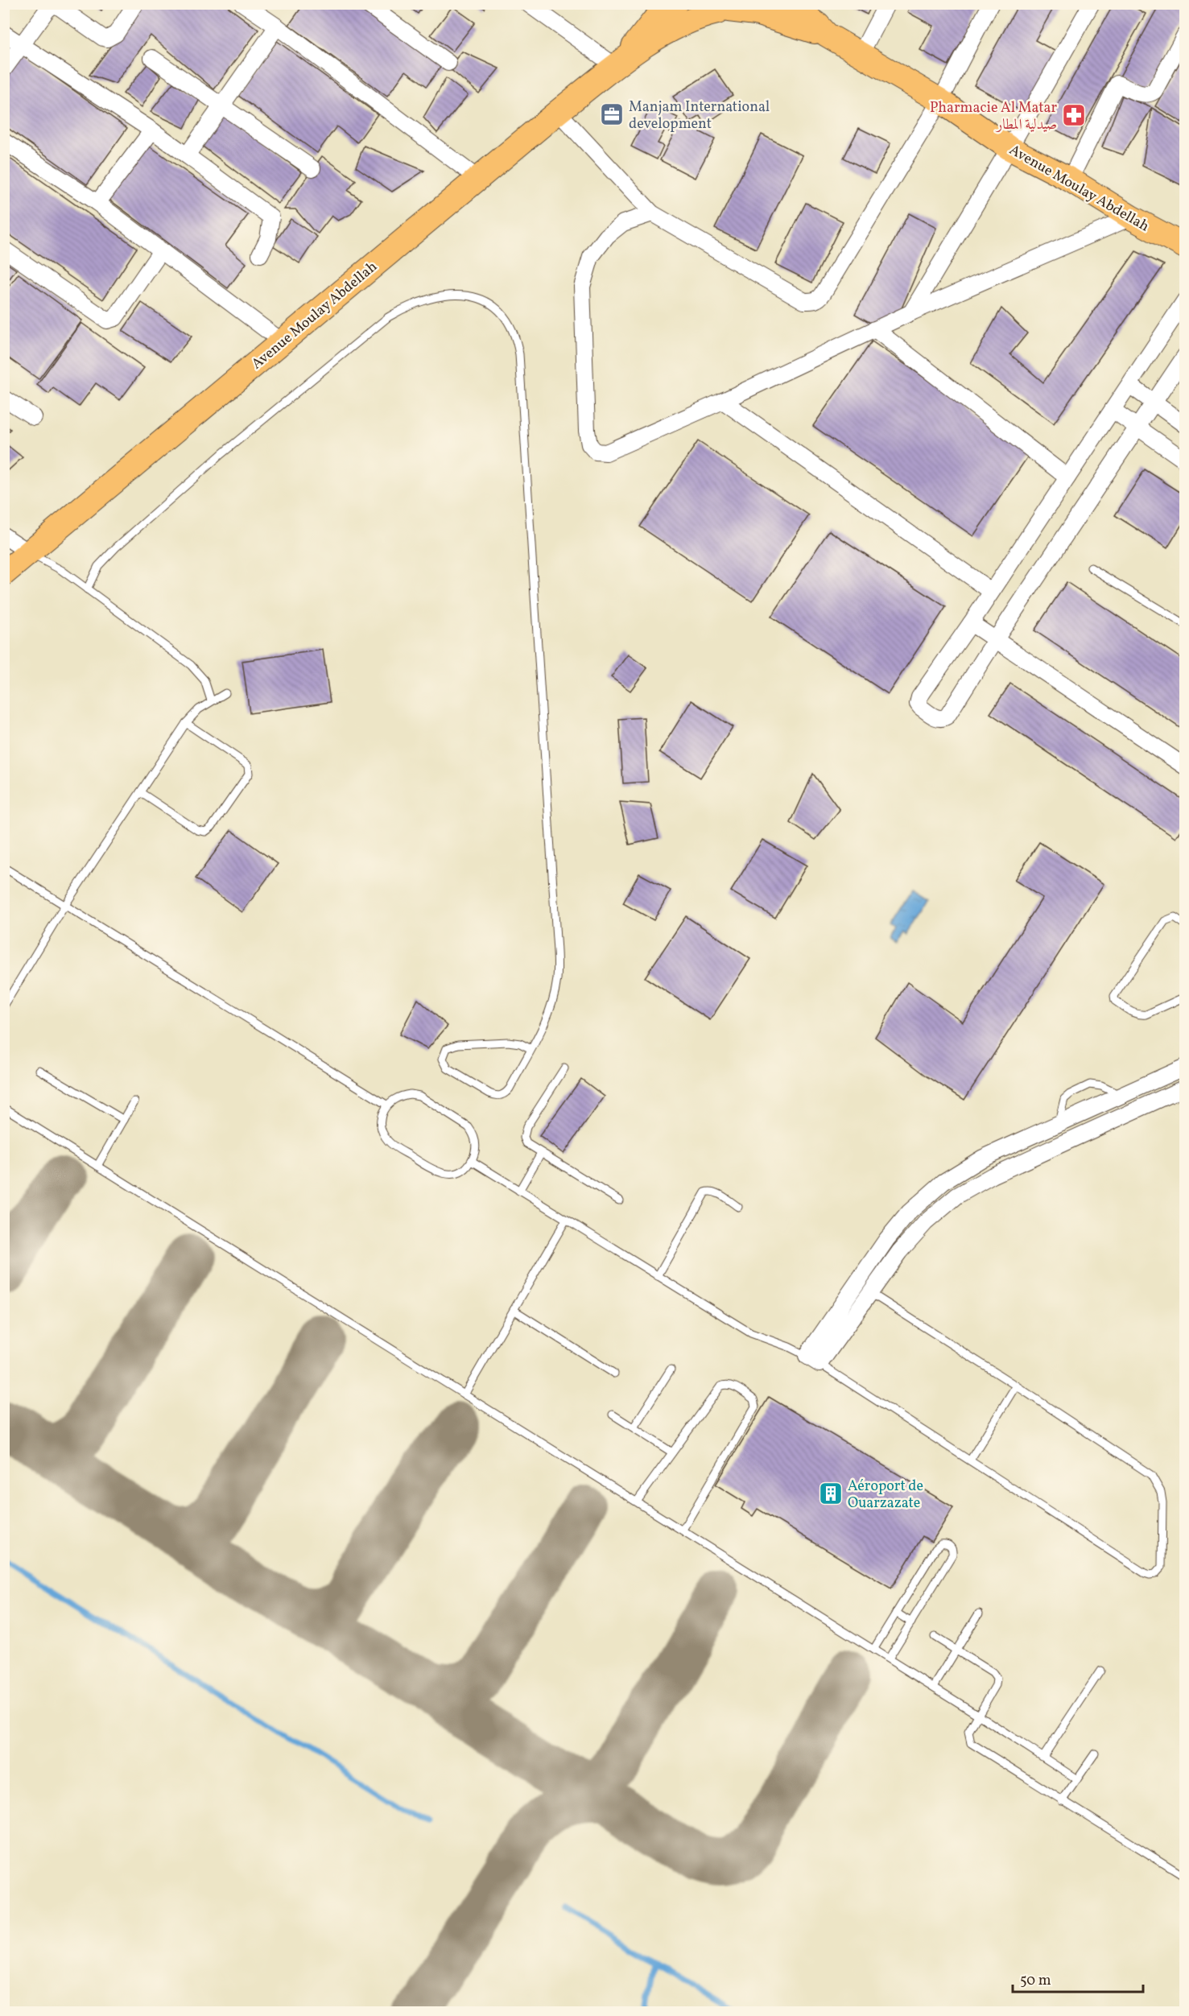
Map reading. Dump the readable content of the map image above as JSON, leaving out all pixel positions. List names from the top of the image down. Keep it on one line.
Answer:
{"streets":{"main road":["Avenue Moulay Abdellah"]},"places":{"office":["Manjam International development"],"pharmacy":["Pharmacie Al Matar صيدلية المطار"],"building":["Aéroport de Ouarzazate"]},"scale_bar":"50 m"}
